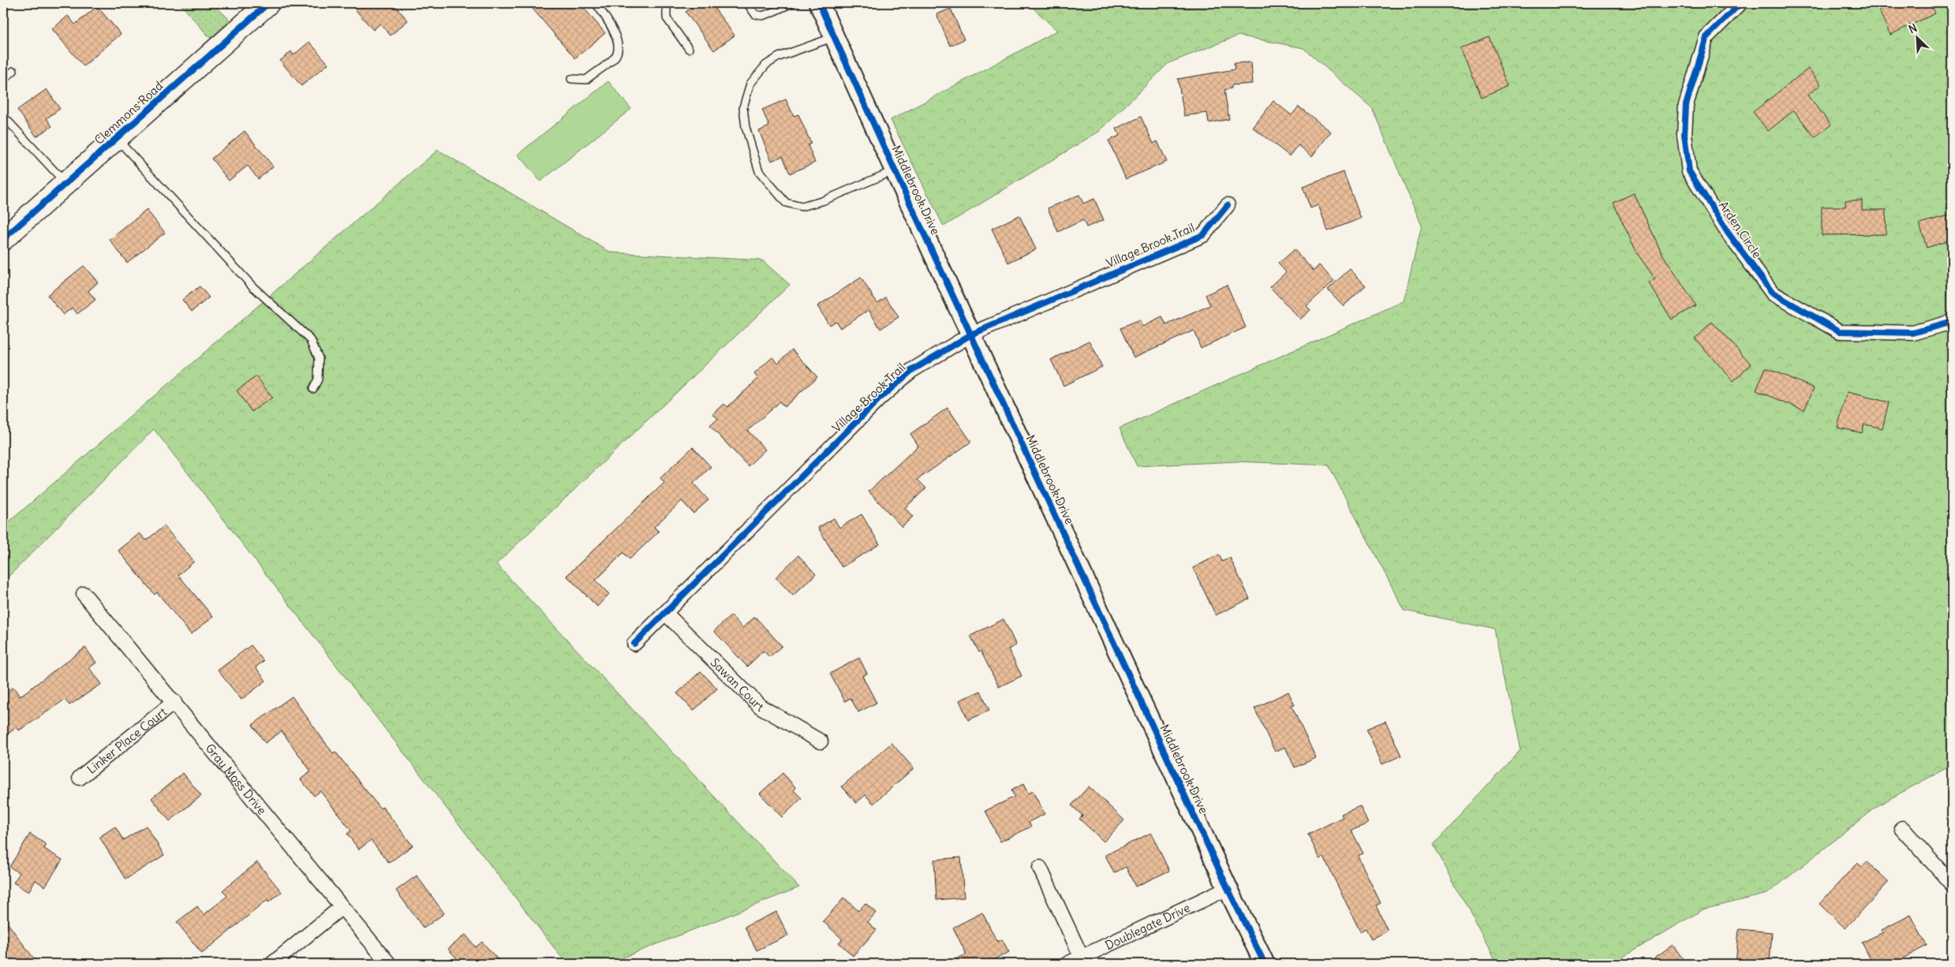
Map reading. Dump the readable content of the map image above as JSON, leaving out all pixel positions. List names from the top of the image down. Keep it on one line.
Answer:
{"streets":{"main road":["Clemmons Road"],"street":["Middlebrook Drive","Arden Circle","Village Brook Trail","Sawan Court","Linker Place Court","Gray Moss Drive","Doublegate Drive"]},"crossings":[["Middlebrook Drive","Village Brook Trail"],["Middlebrook Drive","Doublegate Drive"],["Village Brook Trail","Sawan Court"],["Linker Place Court","Gray Moss Drive"]],"north":"top left"}
